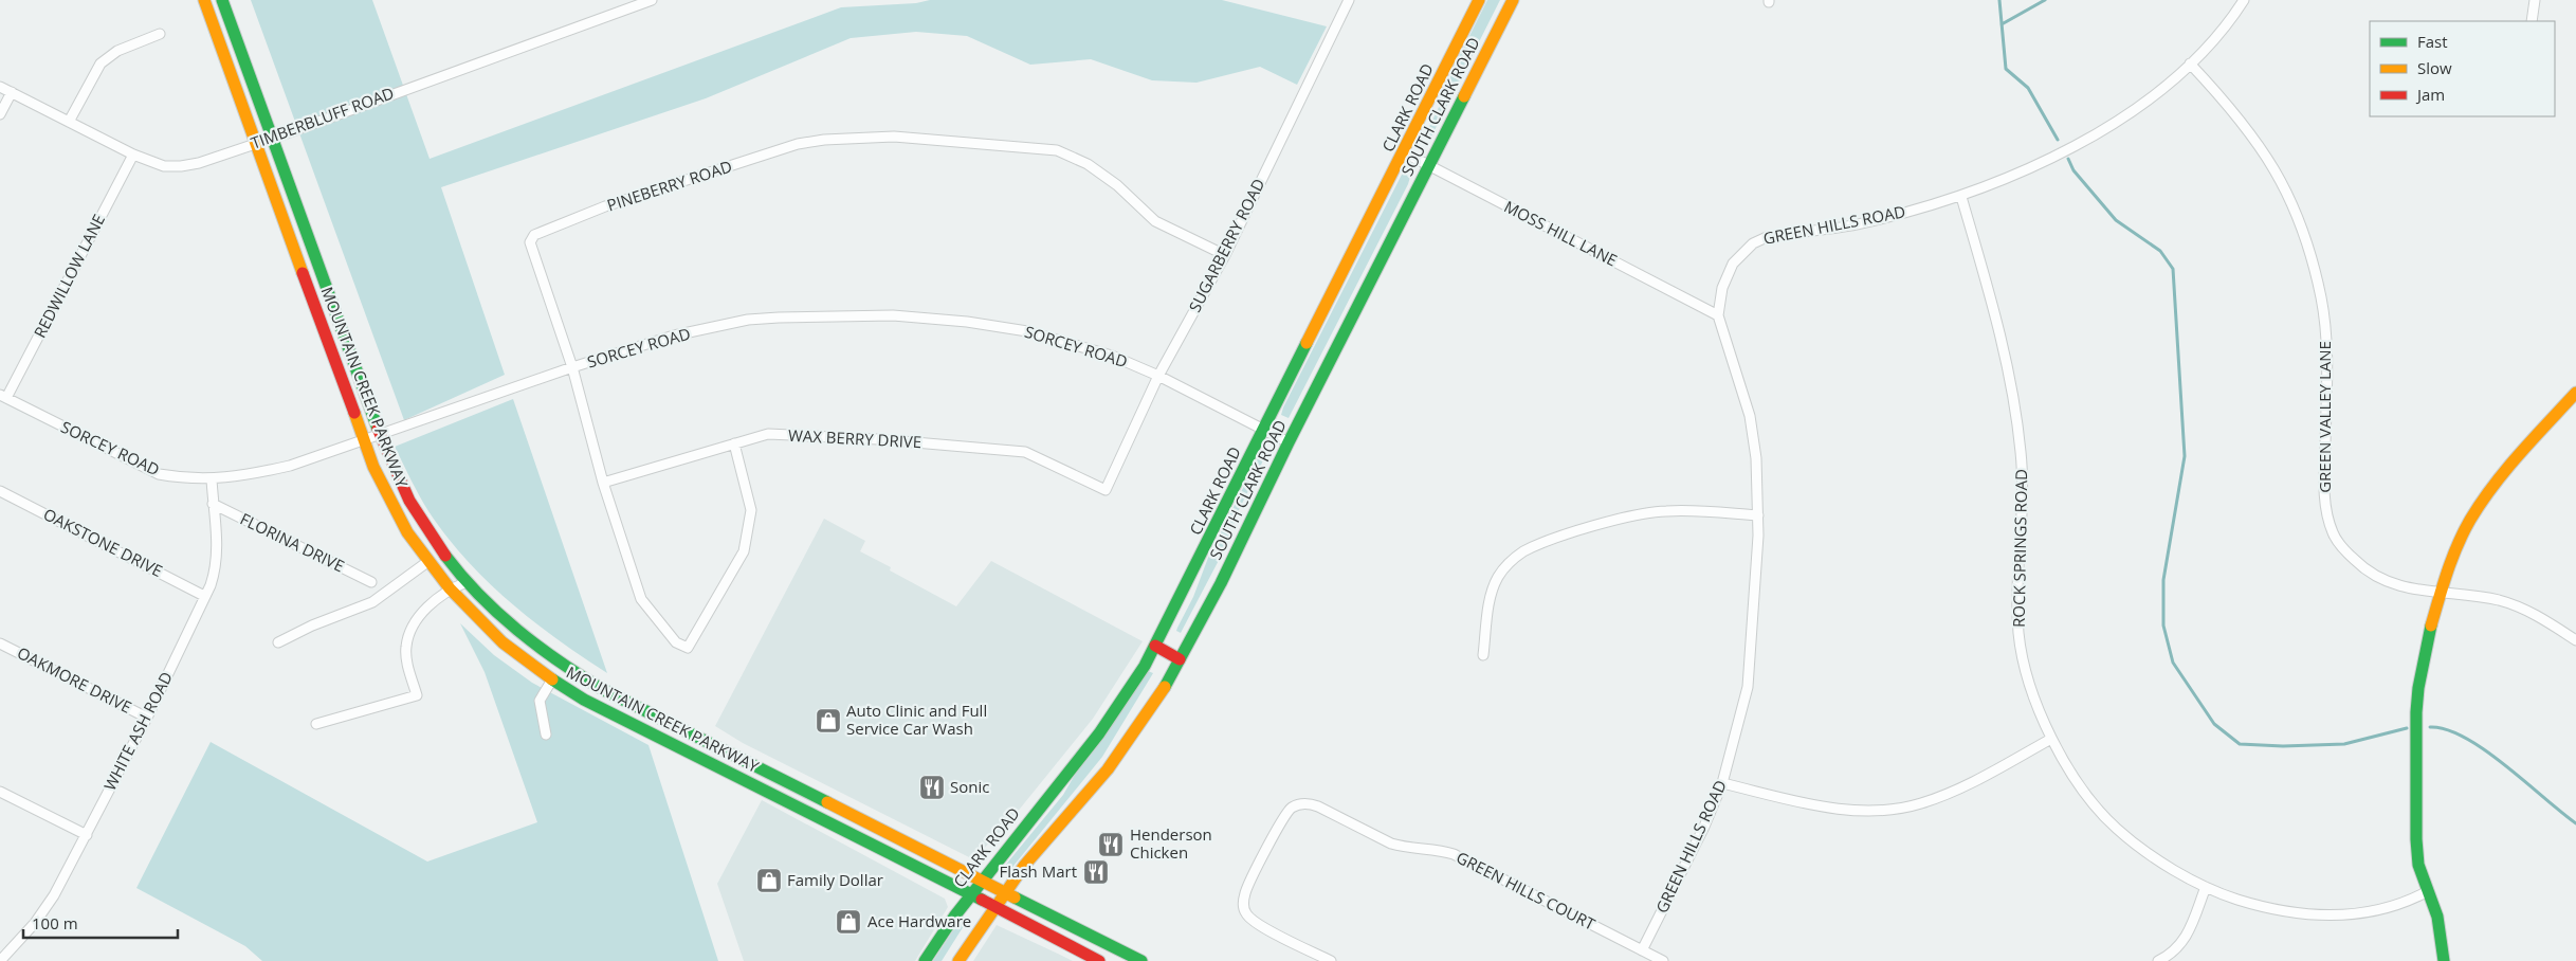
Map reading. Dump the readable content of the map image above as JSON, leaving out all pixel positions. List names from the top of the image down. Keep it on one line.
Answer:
{"streets":{"main road":["SOUTH CLARK ROAD","CLARK ROAD","MOUNTAIN CREEK PARKWAY"],"street":["TIMBERBLUFF ROAD","PINEBERRY ROAD","GREEN HILLS ROAD","MOSS HILL LANE","SUGARBERRY ROAD","REDWILLOW LANE","SORCEY ROAD","GREEN VALLEY LANE","WAX BERRY DRIVE","OAKSTONE DRIVE","FLORINA DRIVE","ROCK SPRINGS ROAD","OAKMORE DRIVE","WHITE ASH ROAD","GREEN HILLS COURT"]},"crossings":[["SOUTH CLARK ROAD","MOSS HILL LANE"],["SOUTH CLARK ROAD","SORCEY ROAD"],["SOUTH CLARK ROAD","MOUNTAIN CREEK PARKWAY"],["CLARK ROAD","MOSS HILL LANE"],["CLARK ROAD","SORCEY ROAD"],["CLARK ROAD","MOUNTAIN CREEK PARKWAY"],["TIMBERBLUFF ROAD","REDWILLOW LANE"],["TIMBERBLUFF ROAD","MOUNTAIN CREEK PARKWAY"],["PINEBERRY ROAD","SUGARBERRY ROAD"],["PINEBERRY ROAD","SORCEY ROAD"],["PINEBERRY ROAD","WAX BERRY DRIVE"],["GREEN HILLS ROAD","MOSS HILL LANE"],["GREEN HILLS ROAD","GREEN VALLEY LANE"],["GREEN HILLS ROAD","ROCK SPRINGS ROAD"],["GREEN HILLS ROAD","GREEN HILLS COURT"],["SUGARBERRY ROAD","SORCEY ROAD"],["SUGARBERRY ROAD","WAX BERRY DRIVE"],["REDWILLOW LANE","SORCEY ROAD"],["SORCEY ROAD","MOUNTAIN CREEK PARKWAY"],["SORCEY ROAD","WHITE ASH ROAD"],["OAKSTONE DRIVE","WHITE ASH ROAD"],["FLORINA DRIVE","WHITE ASH ROAD"],["OAKMORE DRIVE","WHITE ASH ROAD"]],"places":{"shop":["Auto Clinic and Full Service Car Wash","Family Dollar","Ace Hardware"],"restaurant":["Sonic","Henderson Chicken","Flash Mart"]},"legend":["Fast","Slow","Jam"],"scale_bar":"100 m"}
